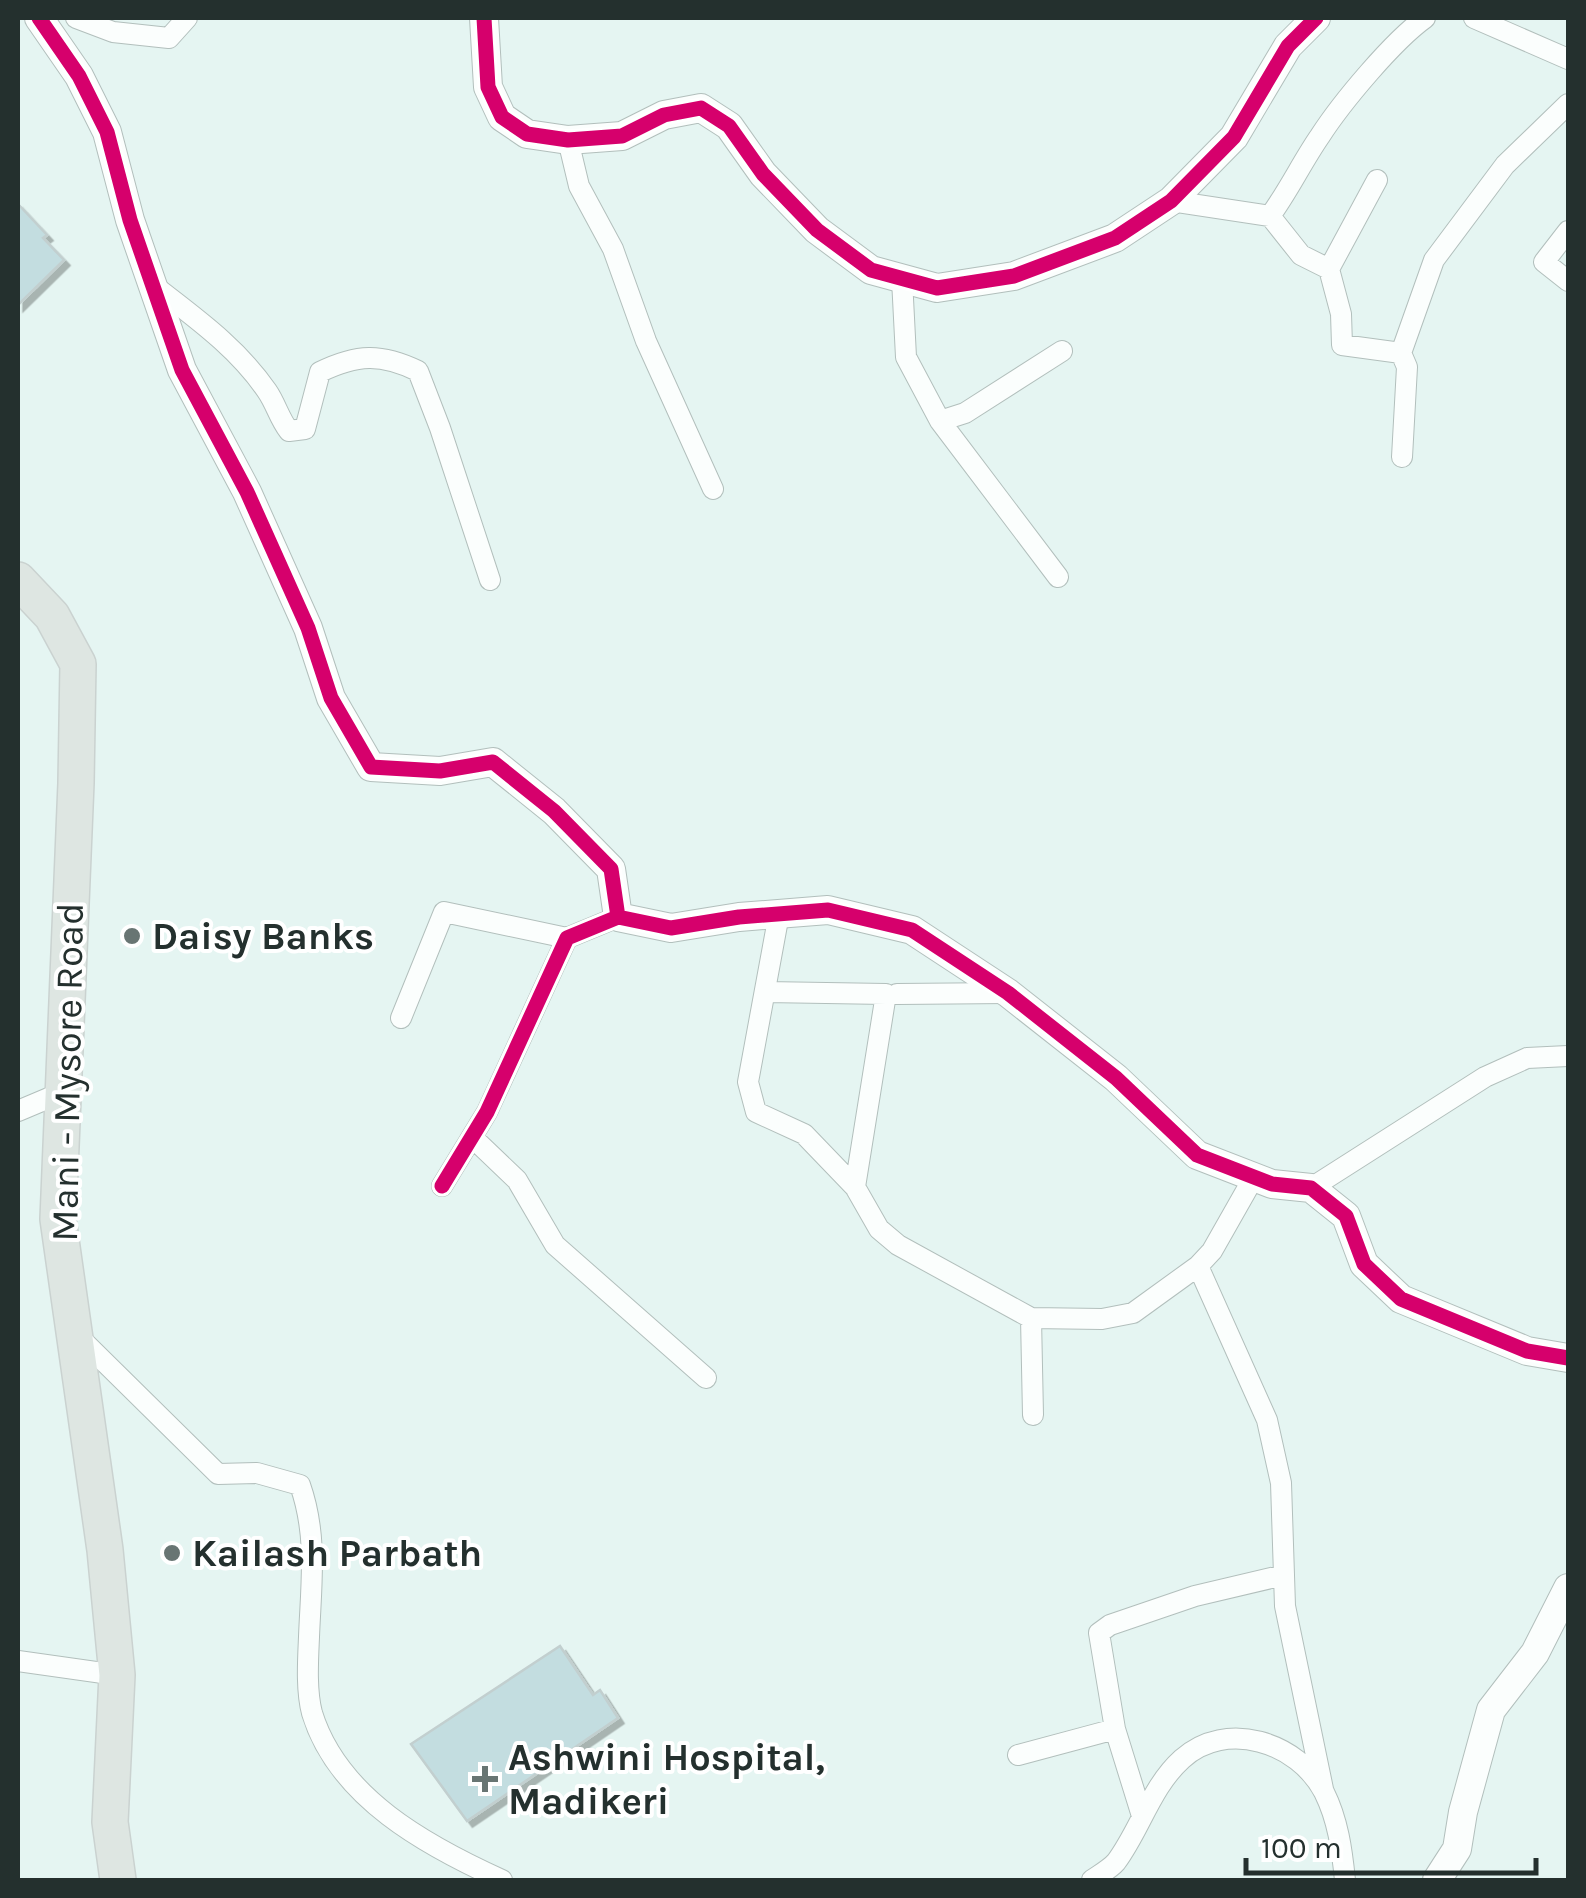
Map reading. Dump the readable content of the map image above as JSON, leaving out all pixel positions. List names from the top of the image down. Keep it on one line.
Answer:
{"streets":{"highway":["Mani - Mysore Road"]},"places":{"other":["Daisy Banks","Kailash Parbath"],"health":["Ashwini Hospital, Madikeri"]},"scale_bar":"100 m"}
